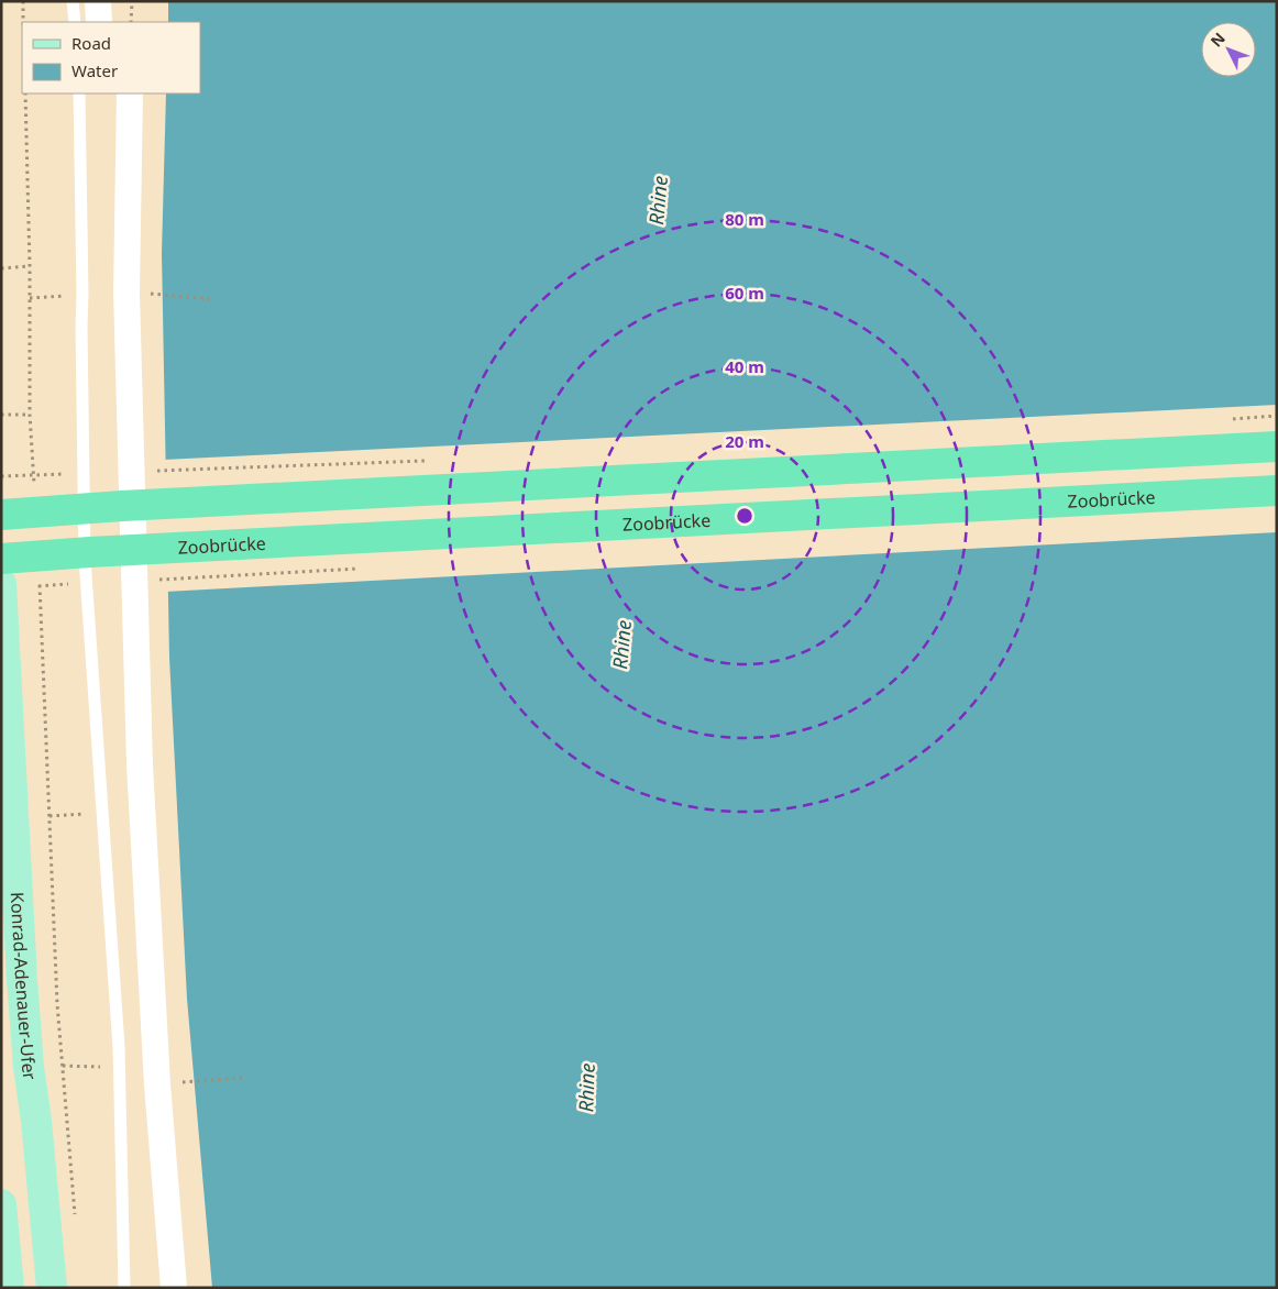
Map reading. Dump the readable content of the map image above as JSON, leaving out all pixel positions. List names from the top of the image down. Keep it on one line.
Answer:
{"streets":{"highway":["Zoobrücke"],"main road":["Konrad-Adenauer-Ufer"]},"water":["Rhine"],"legend":["Road","Water"],"north":"top left","rings":["80 m","60 m","40 m","20 m"]}
